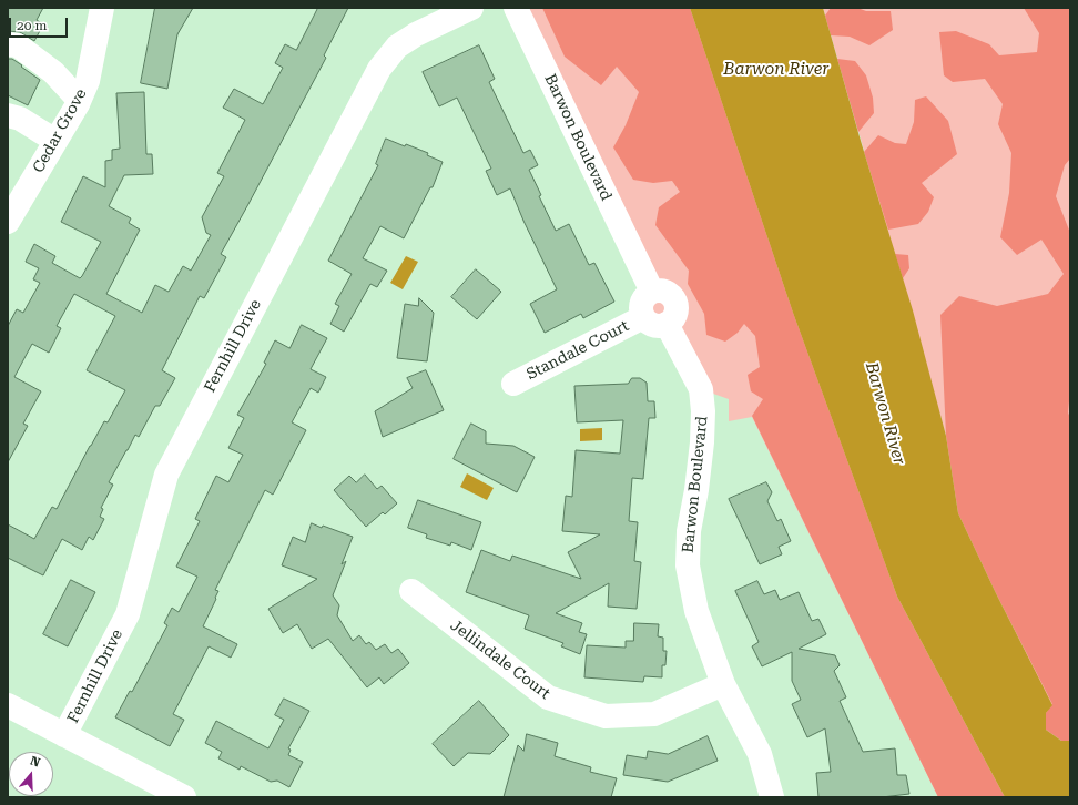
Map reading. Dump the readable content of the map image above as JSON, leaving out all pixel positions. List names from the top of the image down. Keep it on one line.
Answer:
{"streets":{"street":["Cedar Grove","Barwon Boulevard","Fernhill Drive","Standale Court","Jellindale Court"]},"crossings":[["Barwon Boulevard","Standale Court"],["Barwon Boulevard","Jellindale Court"]],"water":["Barwon River"],"scale_bar":"20 m","north":"top"}
